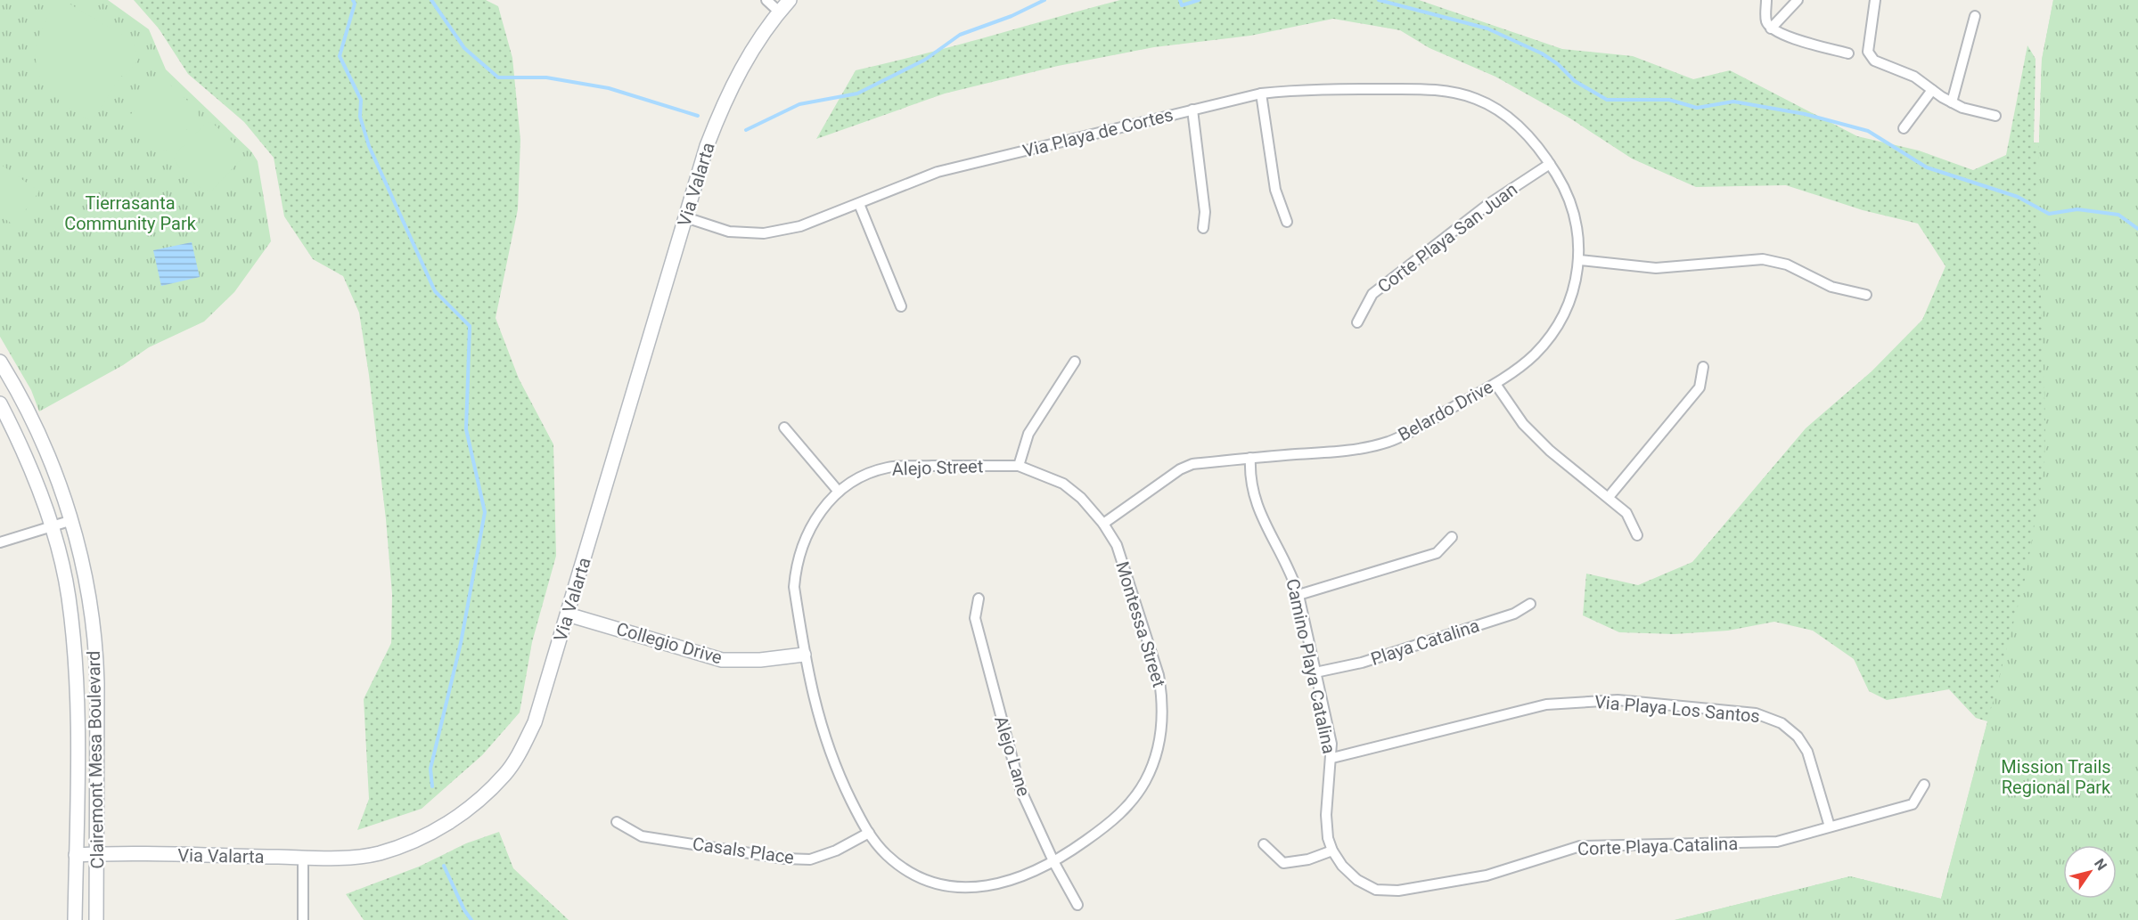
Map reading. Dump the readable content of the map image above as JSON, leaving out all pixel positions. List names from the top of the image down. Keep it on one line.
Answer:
{"streets":{"main road":["Via Valarta","Collegio Drive","Clairemont Mesa Boulevard"],"street":["Via Playa de Cortes","Corte Playa San Juan","Belardo Drive","Alejo Street","Montessa Street","Playa Catalina","Camino Playa Catalina","Via Playa Los Santos","Alejo Lane","Corte Playa Catalina","Casals Place"]},"crossings":[["Via Playa de Cortes","Via Valarta"],["Via Playa de Cortes","Belardo Drive"],["Via Valarta","Collegio Drive"],["Via Valarta","Clairemont Mesa Boulevard"],["Corte Playa San Juan","Belardo Drive"],["Belardo Drive","Alejo Street"],["Belardo Drive","Montessa Street"],["Belardo Drive","Camino Playa Catalina"],["Alejo Street","Montessa Street"],["Alejo Street","Collegio Drive"],["Montessa Street","Collegio Drive"],["Montessa Street","Alejo Lane"],["Montessa Street","Casals Place"],["Playa Catalina","Camino Playa Catalina"],["Camino Playa Catalina","Via Playa Los Santos"],["Camino Playa Catalina","Corte Playa Catalina"],["Via Playa Los Santos","Corte Playa Catalina"]],"parks":["Tierrasanta Community Park","Mission Trails Regional Park"],"north":"top right"}
